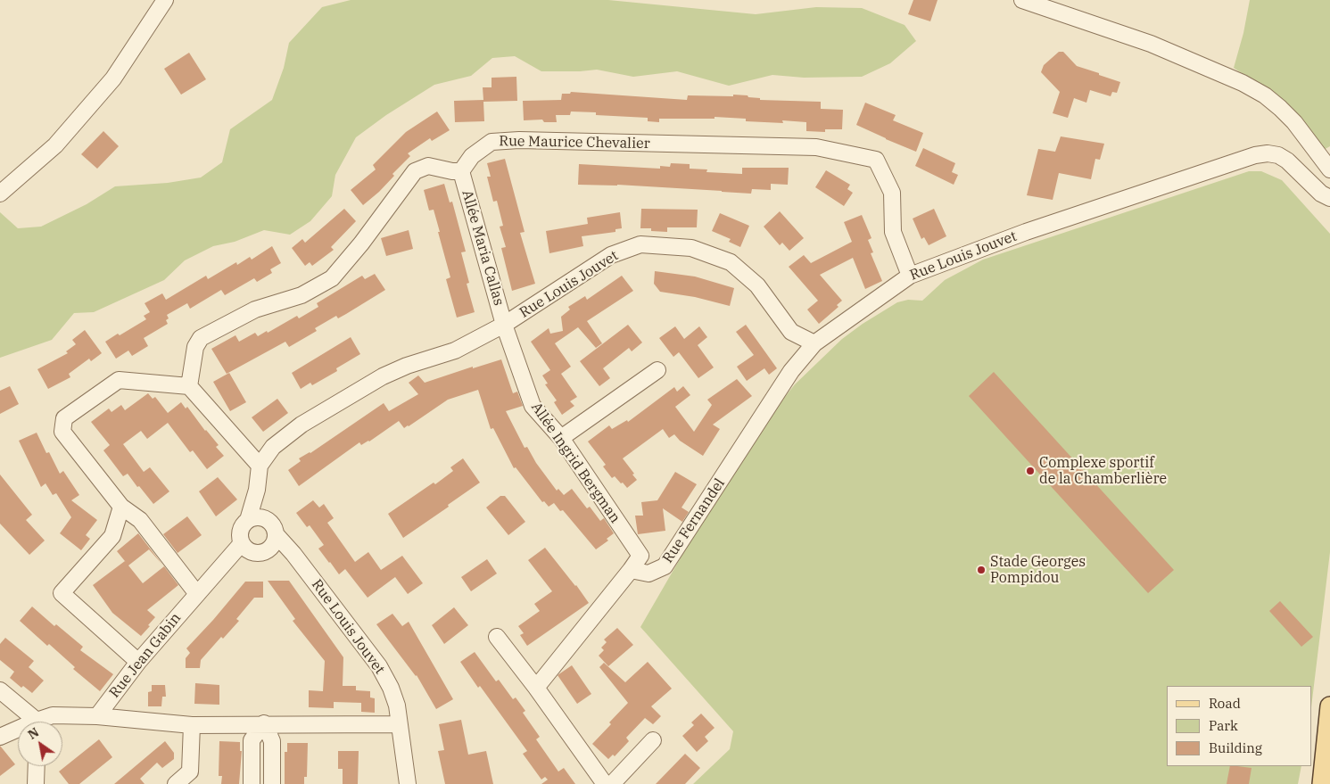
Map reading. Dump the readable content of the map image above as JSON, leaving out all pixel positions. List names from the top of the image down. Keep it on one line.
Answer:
{"streets":{"street":["Rue Maurice Chevalier","Allée Maria Callas","Rue Louis Jouvet","Allée Ingrid Bergman","Rue Fernandel","Rue Jean Gabin"]},"crossings":[["Rue Maurice Chevalier","Allée Maria Callas"],["Rue Maurice Chevalier","Rue Louis Jouvet"],["Allée Maria Callas","Rue Louis Jouvet"],["Allée Maria Callas","Allée Ingrid Bergman"],["Rue Louis Jouvet","Allée Ingrid Bergman"],["Rue Louis Jouvet","Rue Fernandel"],["Rue Louis Jouvet","Rue Jean Gabin"],["Allée Ingrid Bergman","Rue Fernandel"]],"places":["Complexe sportif de la Chamberlière","Stade Georges Pompidou"],"legend":["Road","Park","Building"],"north":"top left"}
